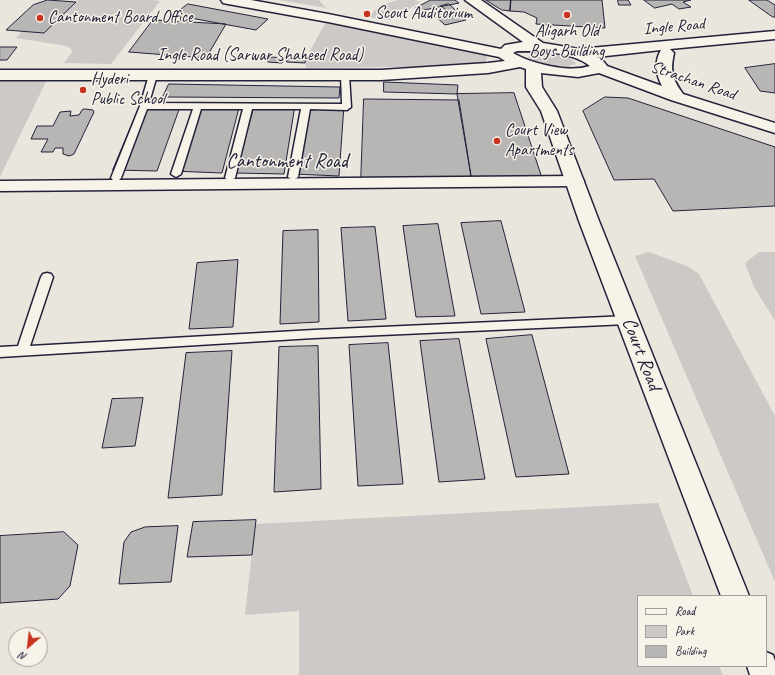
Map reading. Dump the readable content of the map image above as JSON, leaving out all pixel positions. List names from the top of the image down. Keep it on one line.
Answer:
{"streets":{"main road":["Ingle Road","Ingle Road (Sarwar Shaheed Road)","Strachan Road","Cantonment Road","Court Road"]},"crossings":[["Ingle Road","Ingle Road (Sarwar Shaheed Road)"],["Ingle Road","Strachan Road"],["Ingle Road","Court Road"],["Ingle Road (Sarwar Shaheed Road)","Court Road"],["Cantonment Road","Court Road"]],"places":["Scout Auditorium","Aligarh Old Boys Building","Cantonment Board Office","Hyderi Public School","Court View Apartments"],"legend":["Road","Park","Building"],"north":"bottom left"}
